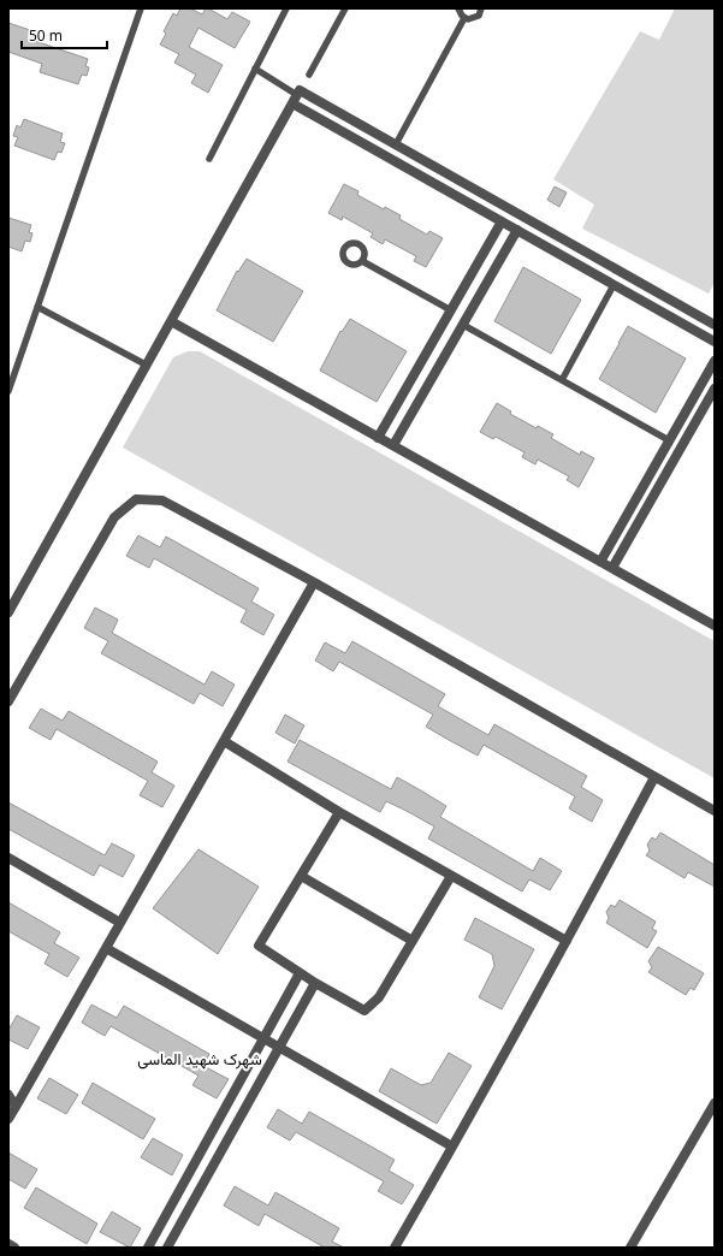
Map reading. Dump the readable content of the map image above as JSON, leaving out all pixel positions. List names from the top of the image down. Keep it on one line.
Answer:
{"districts":["شهرک شهید الماسی"],"scale_bar":"50 m"}
